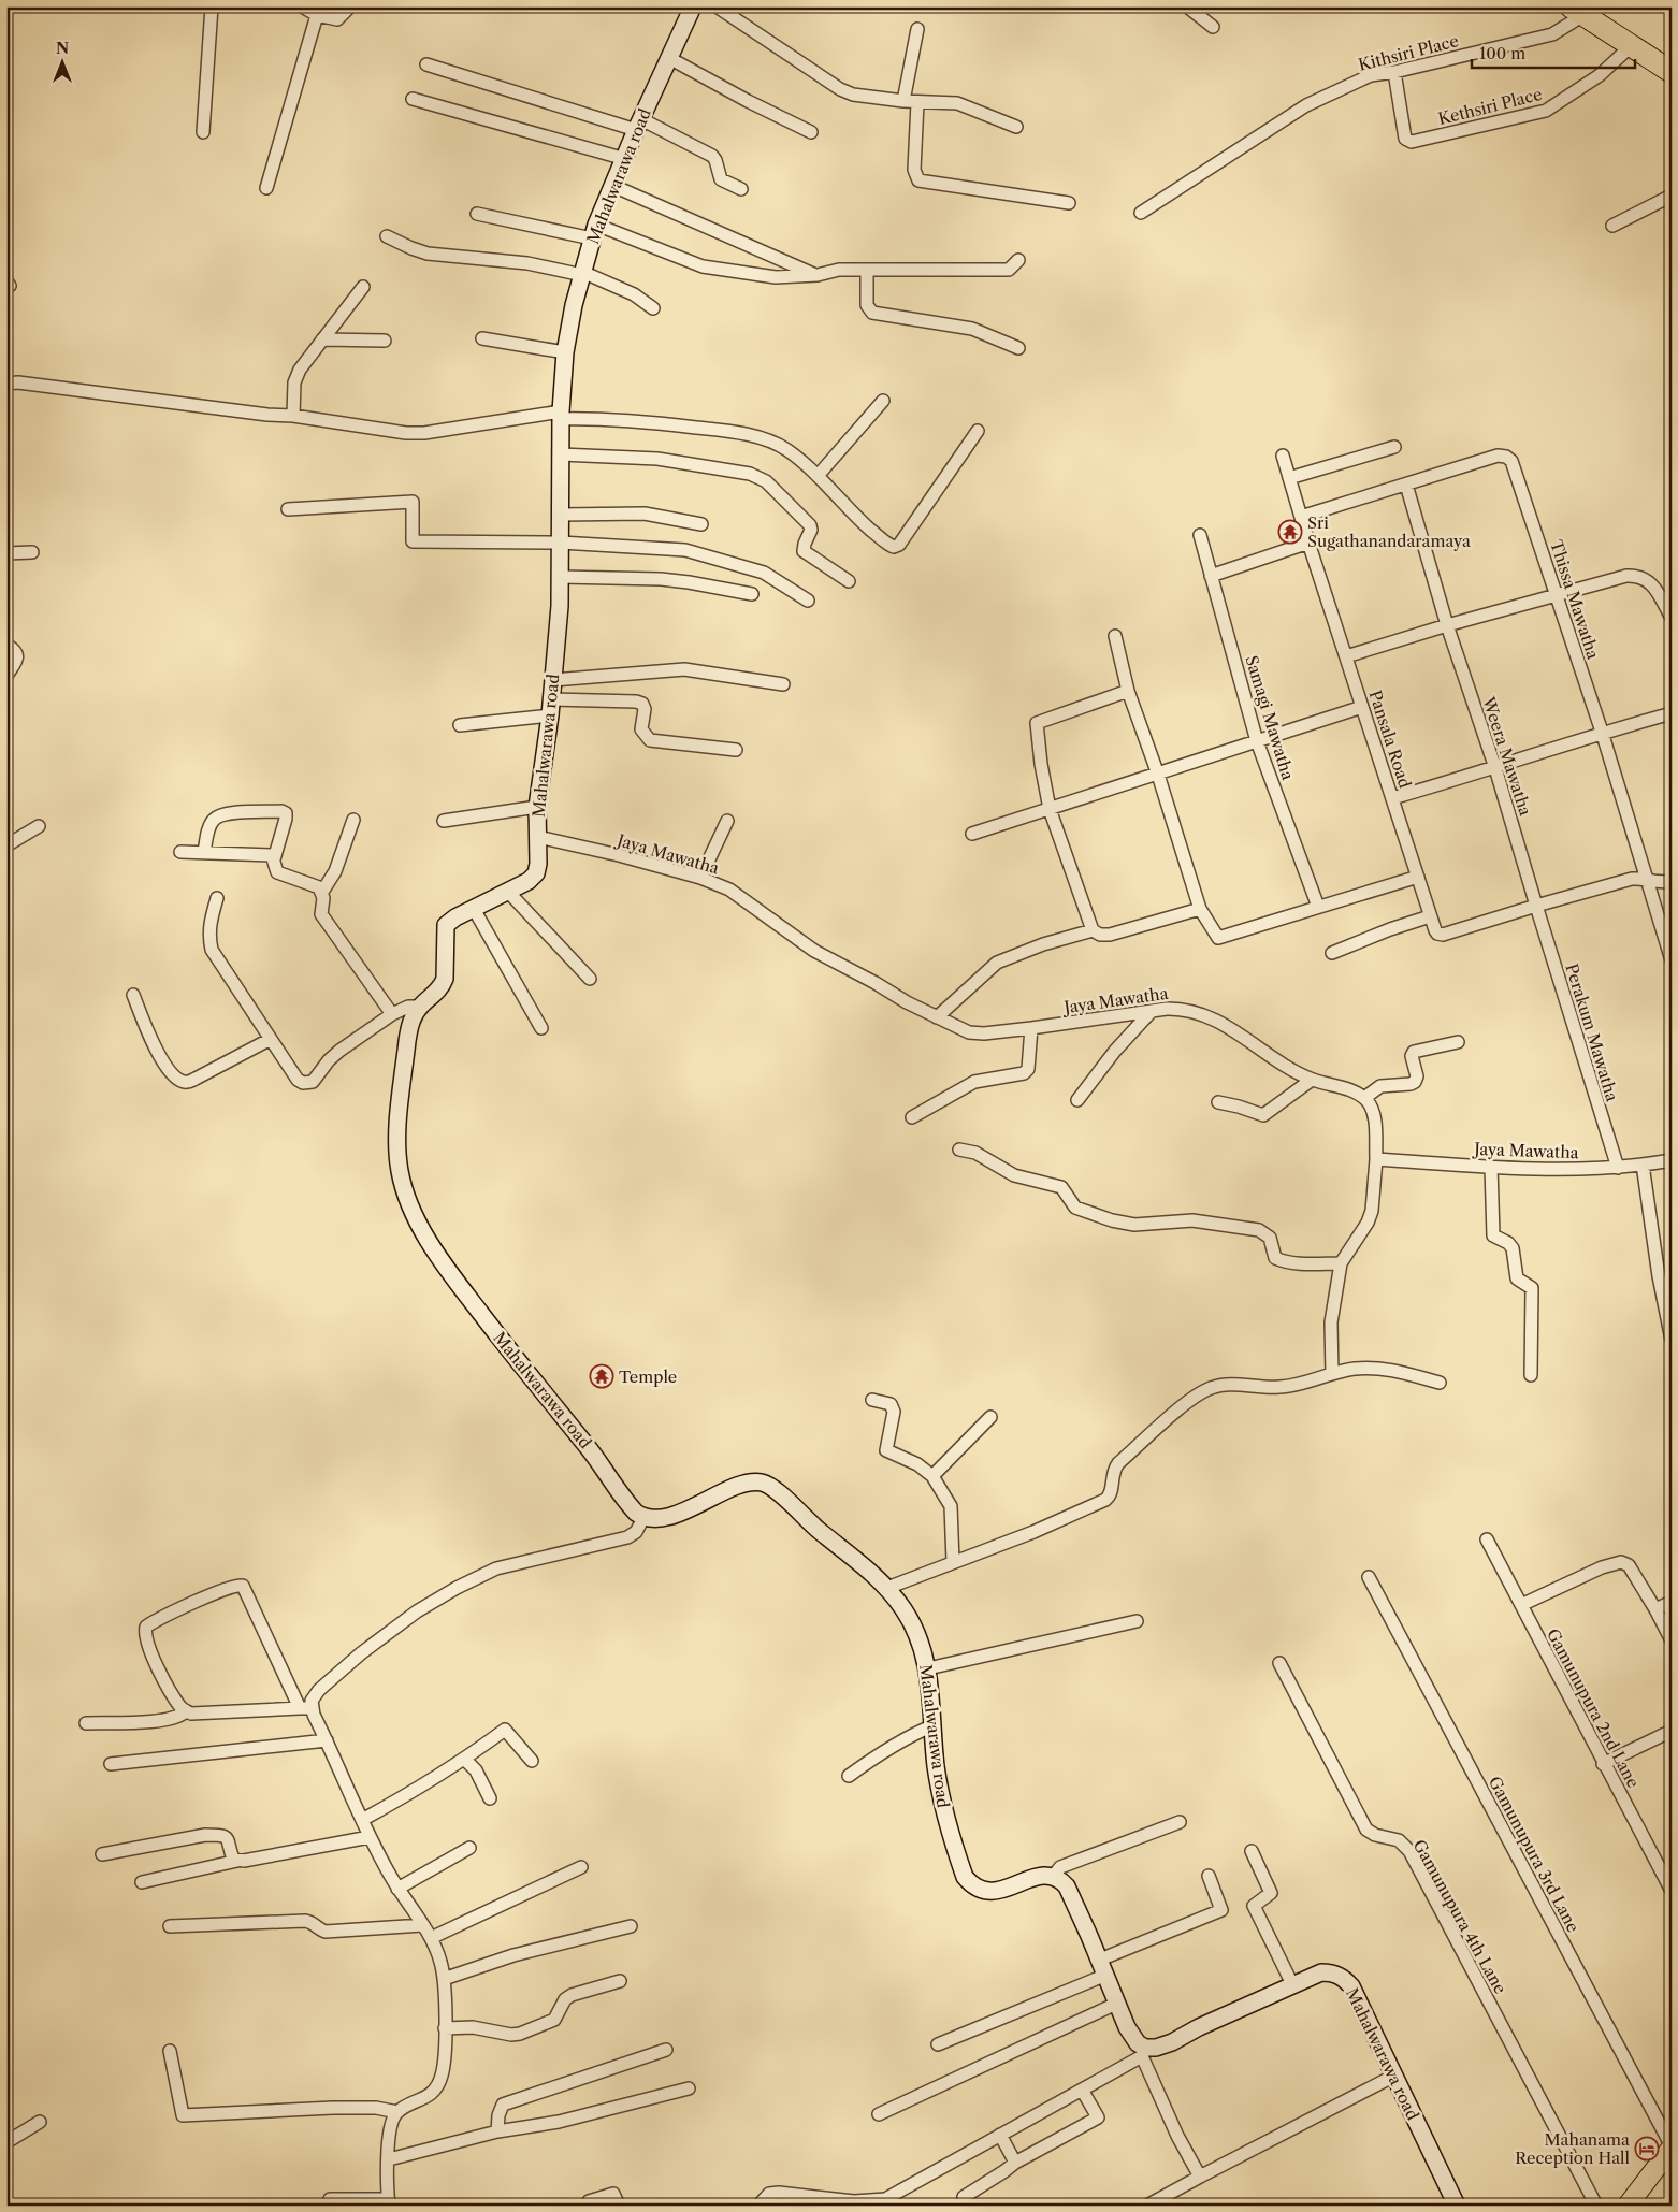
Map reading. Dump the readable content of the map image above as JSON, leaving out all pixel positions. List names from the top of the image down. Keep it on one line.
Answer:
{"streets":{"street":["Kithsiri Place","Kethsiri Place","Mahalwarawa road","Thissa Mawatha","Samagi Mawatha","Pansala Road","Weera Mawatha","Jaya Mawatha","Perakum Mawatha","Gamunupura 2nd Lane","Gamunupura 3rd Lane","Gamunupura 4th Lane"]},"crossings":[["Kithsiri Place","Kethsiri Place"],["Mahalwarawa road","Jaya Mawatha"],["Thissa Mawatha","Pansala Road"],["Thissa Mawatha","Weera Mawatha"],["Pansala Road","Weera Mawatha"],["Pansala Road","Perakum Mawatha"],["Weera Mawatha","Perakum Mawatha"],["Jaya Mawatha","Perakum Mawatha"]],"places":{"temple":["Sri Sugathanandaramaya","Temple"],"hotel":["Mahanama Reception Hall"]},"scale_bar":"100 m","north":"top"}
